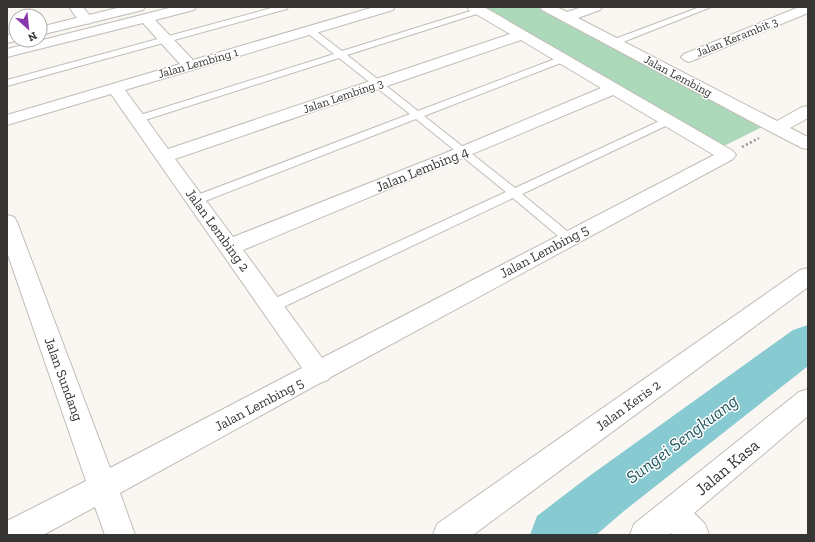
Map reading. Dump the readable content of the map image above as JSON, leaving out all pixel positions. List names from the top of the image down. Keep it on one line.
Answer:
{"streets":{"street":["Jalan Kerambit 3","Jalan Lembing 1","Jalan Lembing","Jalan Lembing 3","Jalan Lembing 4","Jalan Lembing 2","Jalan Lembing 5","Jalan Sundang","Jalan Keris 2","Jalan Kasa"]},"crossings":[["Jalan Lembing 1","Jalan Lembing 2"],["Jalan Lembing 3","Jalan Lembing 2"],["Jalan Lembing 4","Jalan Lembing 2"],["Jalan Lembing 2","Jalan Lembing 5"],["Jalan Lembing 5","Jalan Sundang"]],"water":["Sungei Sengkuang"],"north":"bottom right"}
